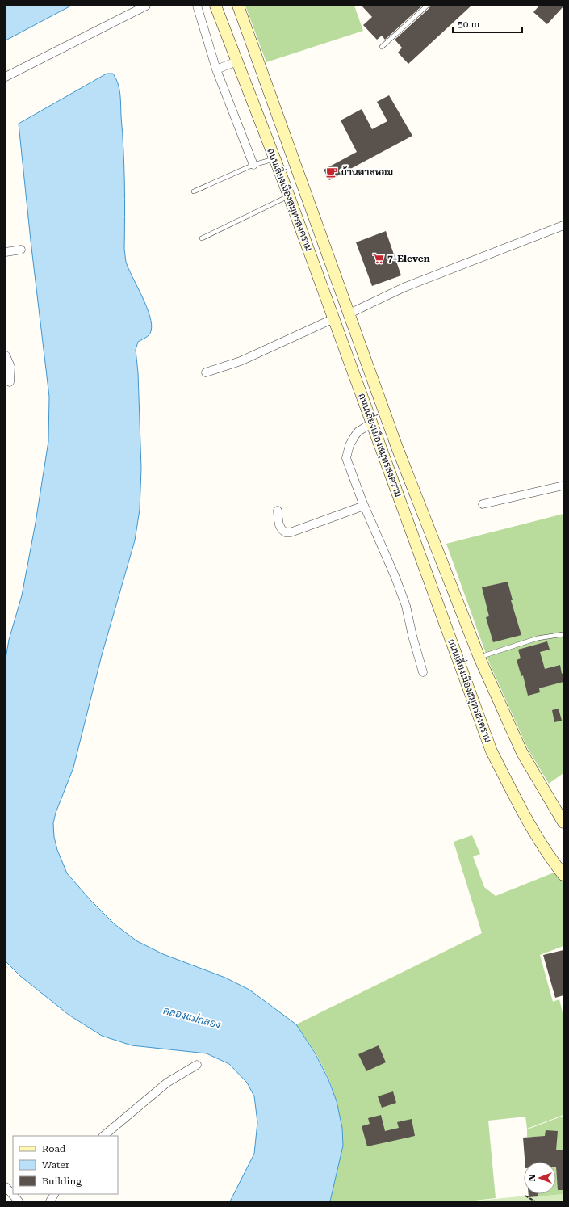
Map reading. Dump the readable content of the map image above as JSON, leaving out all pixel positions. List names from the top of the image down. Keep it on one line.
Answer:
{"streets":{"main road":["ถนนเลี่ยงเมืองสมุทรสงคราม"]},"water":["คลองแม่กลอง"],"places":{"cafe":["บ้านตาลหอม"],"supermarket":["7-Eleven"]},"legend":["Road","Water","Building"],"scale_bar":"50 m","north":"left"}
